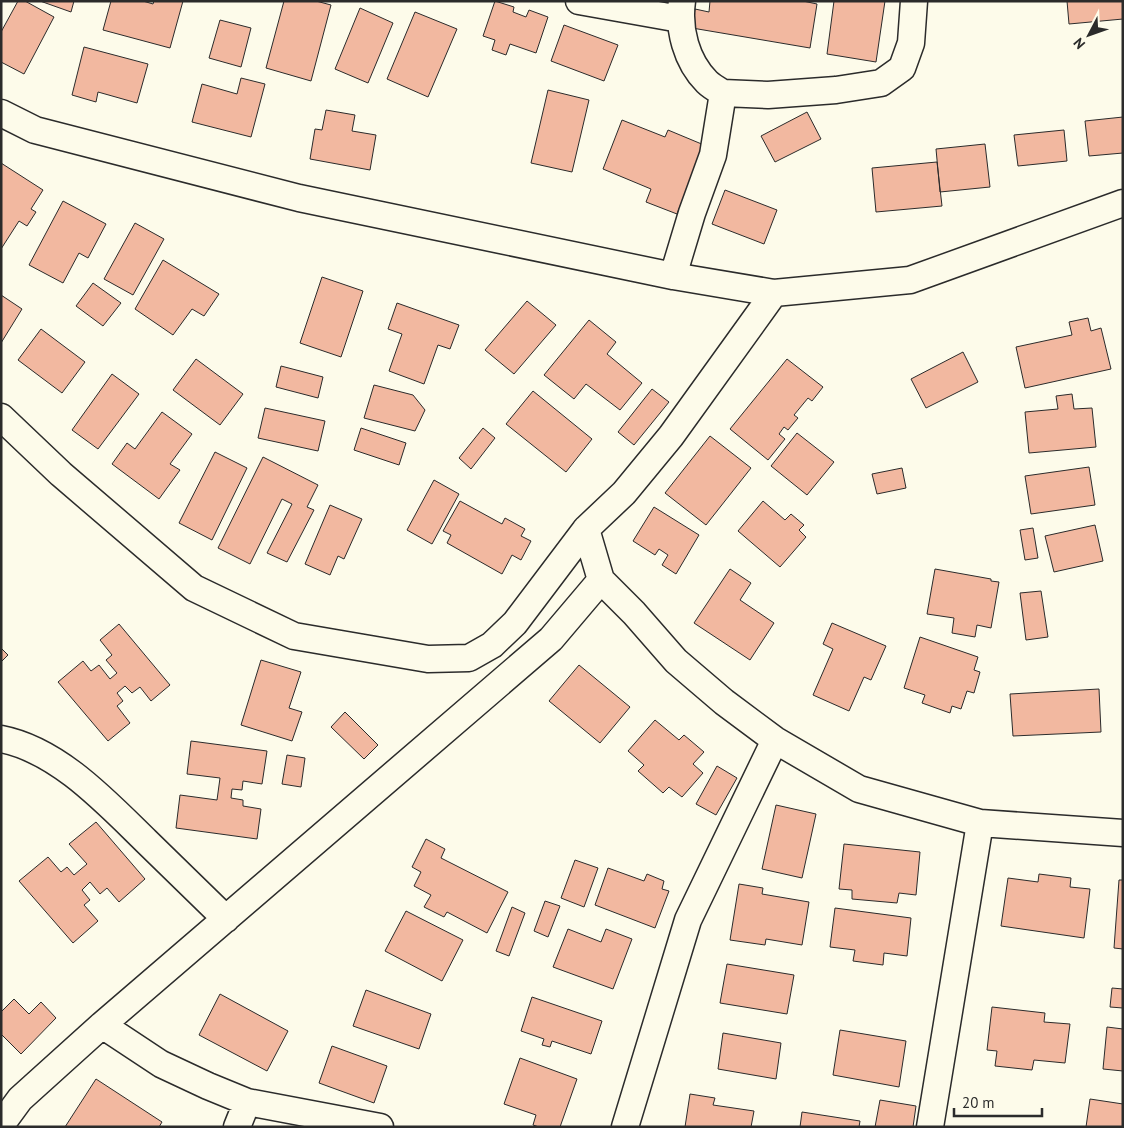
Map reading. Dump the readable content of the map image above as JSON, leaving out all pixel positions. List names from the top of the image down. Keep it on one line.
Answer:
{"scale_bar":"20 m","north":"bottom left"}
